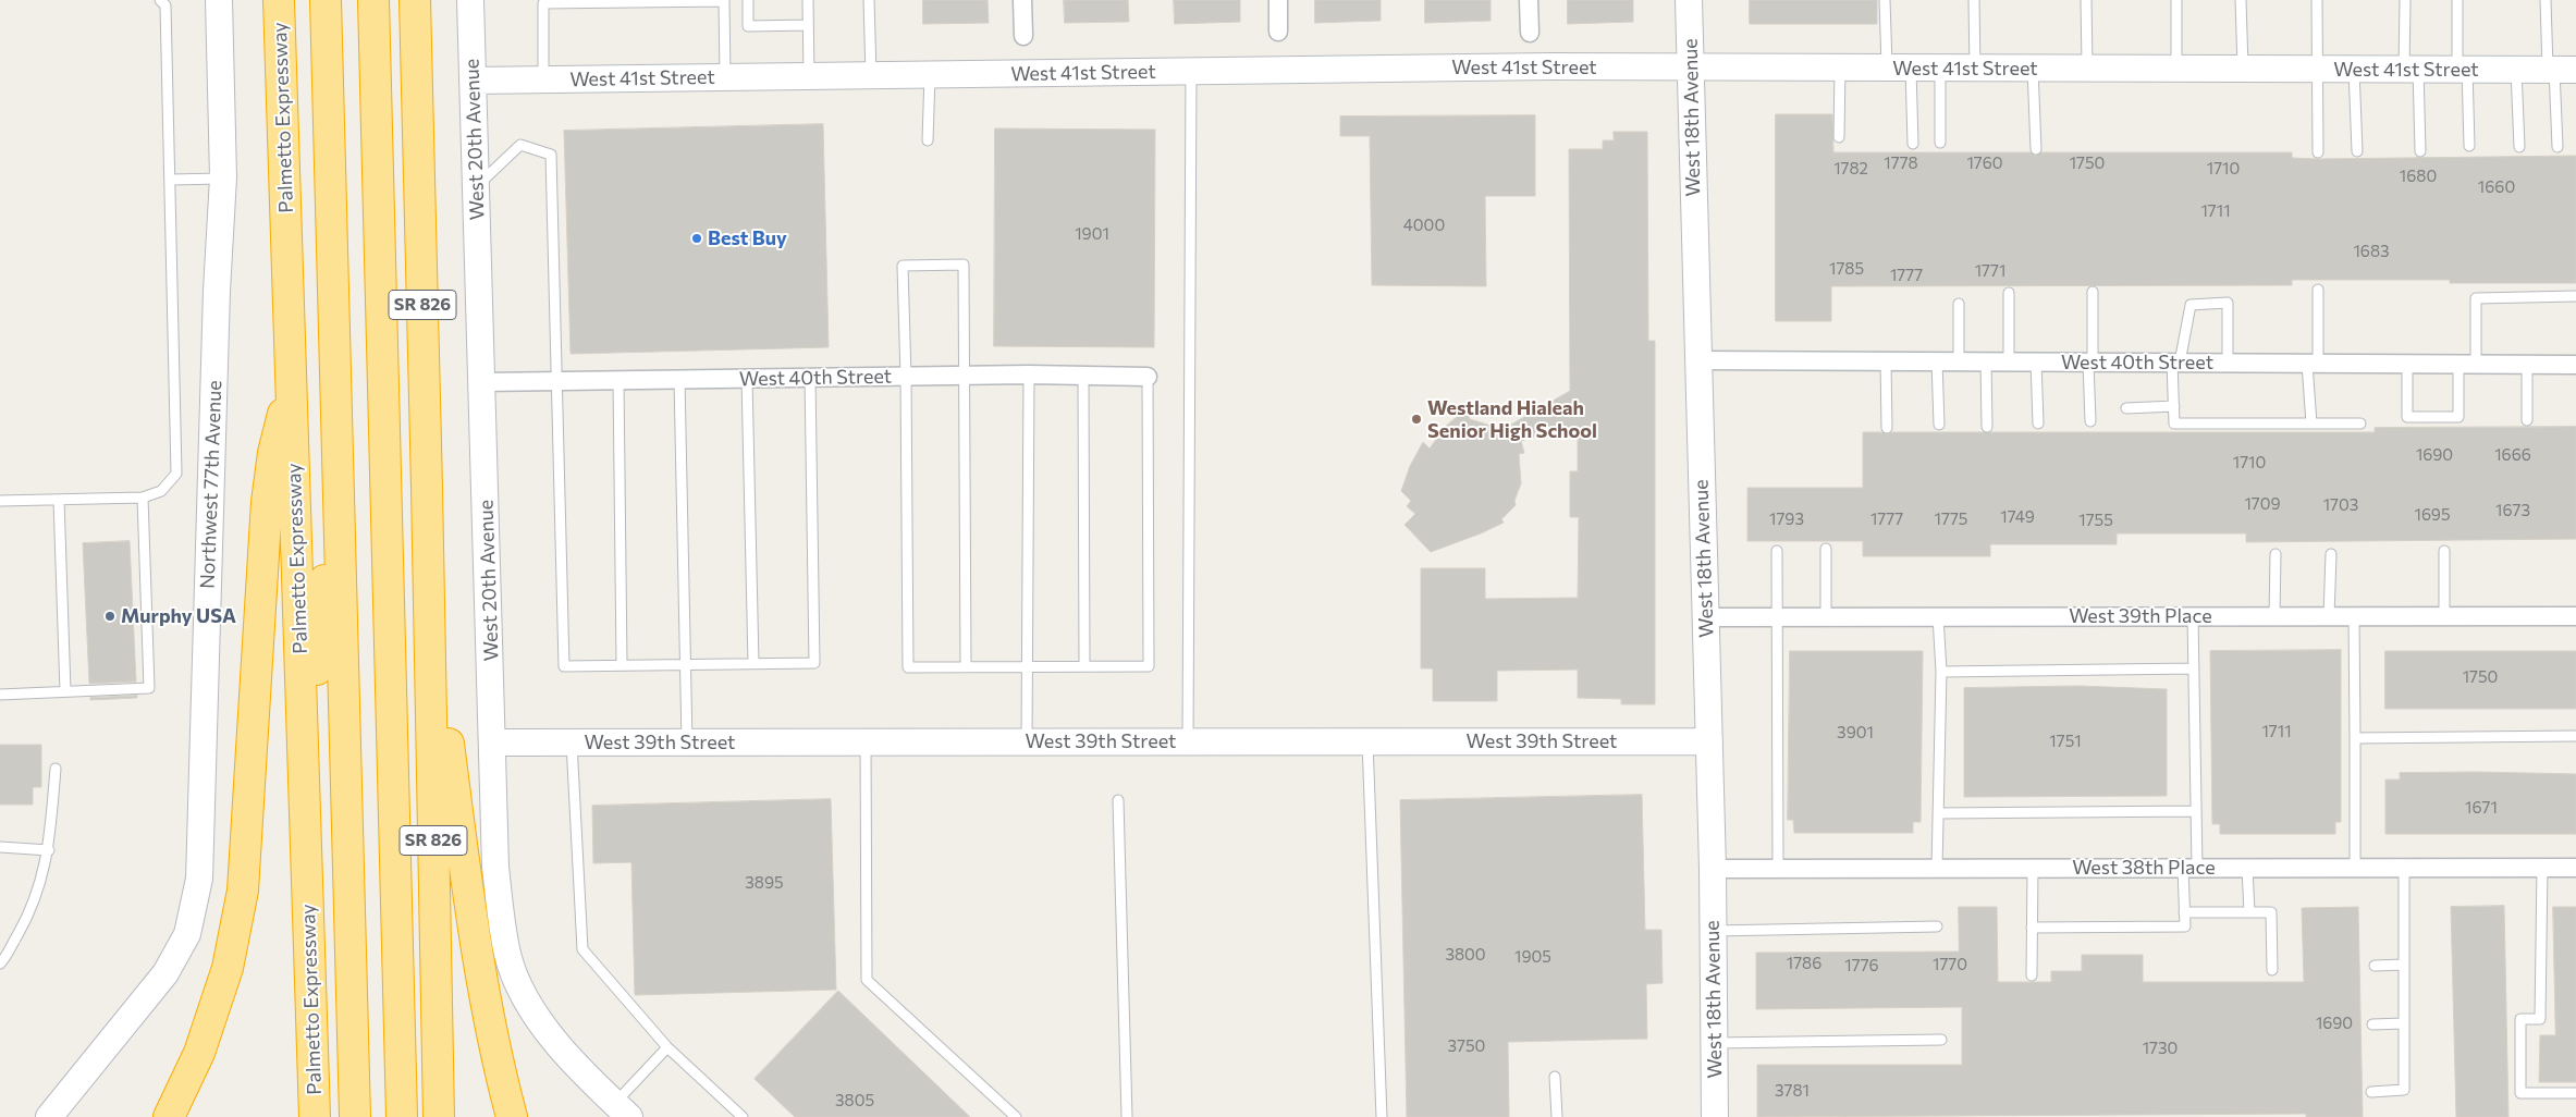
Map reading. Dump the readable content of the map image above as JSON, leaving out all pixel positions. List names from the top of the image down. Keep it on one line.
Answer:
{"streets":{"highway":["Palmetto Expressway","SR 826"],"street":["West 41st Street","West 18th Avenue","West 20th Avenue","West 40th Street","Northwest 77th Avenue","West 39th Place","West 39th Street","West 38th Place"]},"crossings":[["West 41st Street","West 18th Avenue"],["West 41st Street","West 20th Avenue"],["West 18th Avenue","West 40th Street"],["West 18th Avenue","West 39th Place"],["West 18th Avenue","West 39th Street"],["West 18th Avenue","West 38th Place"],["West 20th Avenue","West 40th Street"],["West 20th Avenue","West 39th Street"]],"places":["Best Buy","Westland Hialeah Senior High School","Murphy USA"],"house_numbers":["1778","1760","1750","1782","1710","1680","1660","1711","4000","1901","1683","1785","1771","1777","1690","1666","1710","1709","1703","1673","1695","1749","1793","1777","1775","1755","1750","1711","3901","1751","1671","3895","3800","1905","1786","1770","1776","1690","3750","1730","3781","3805"]}
